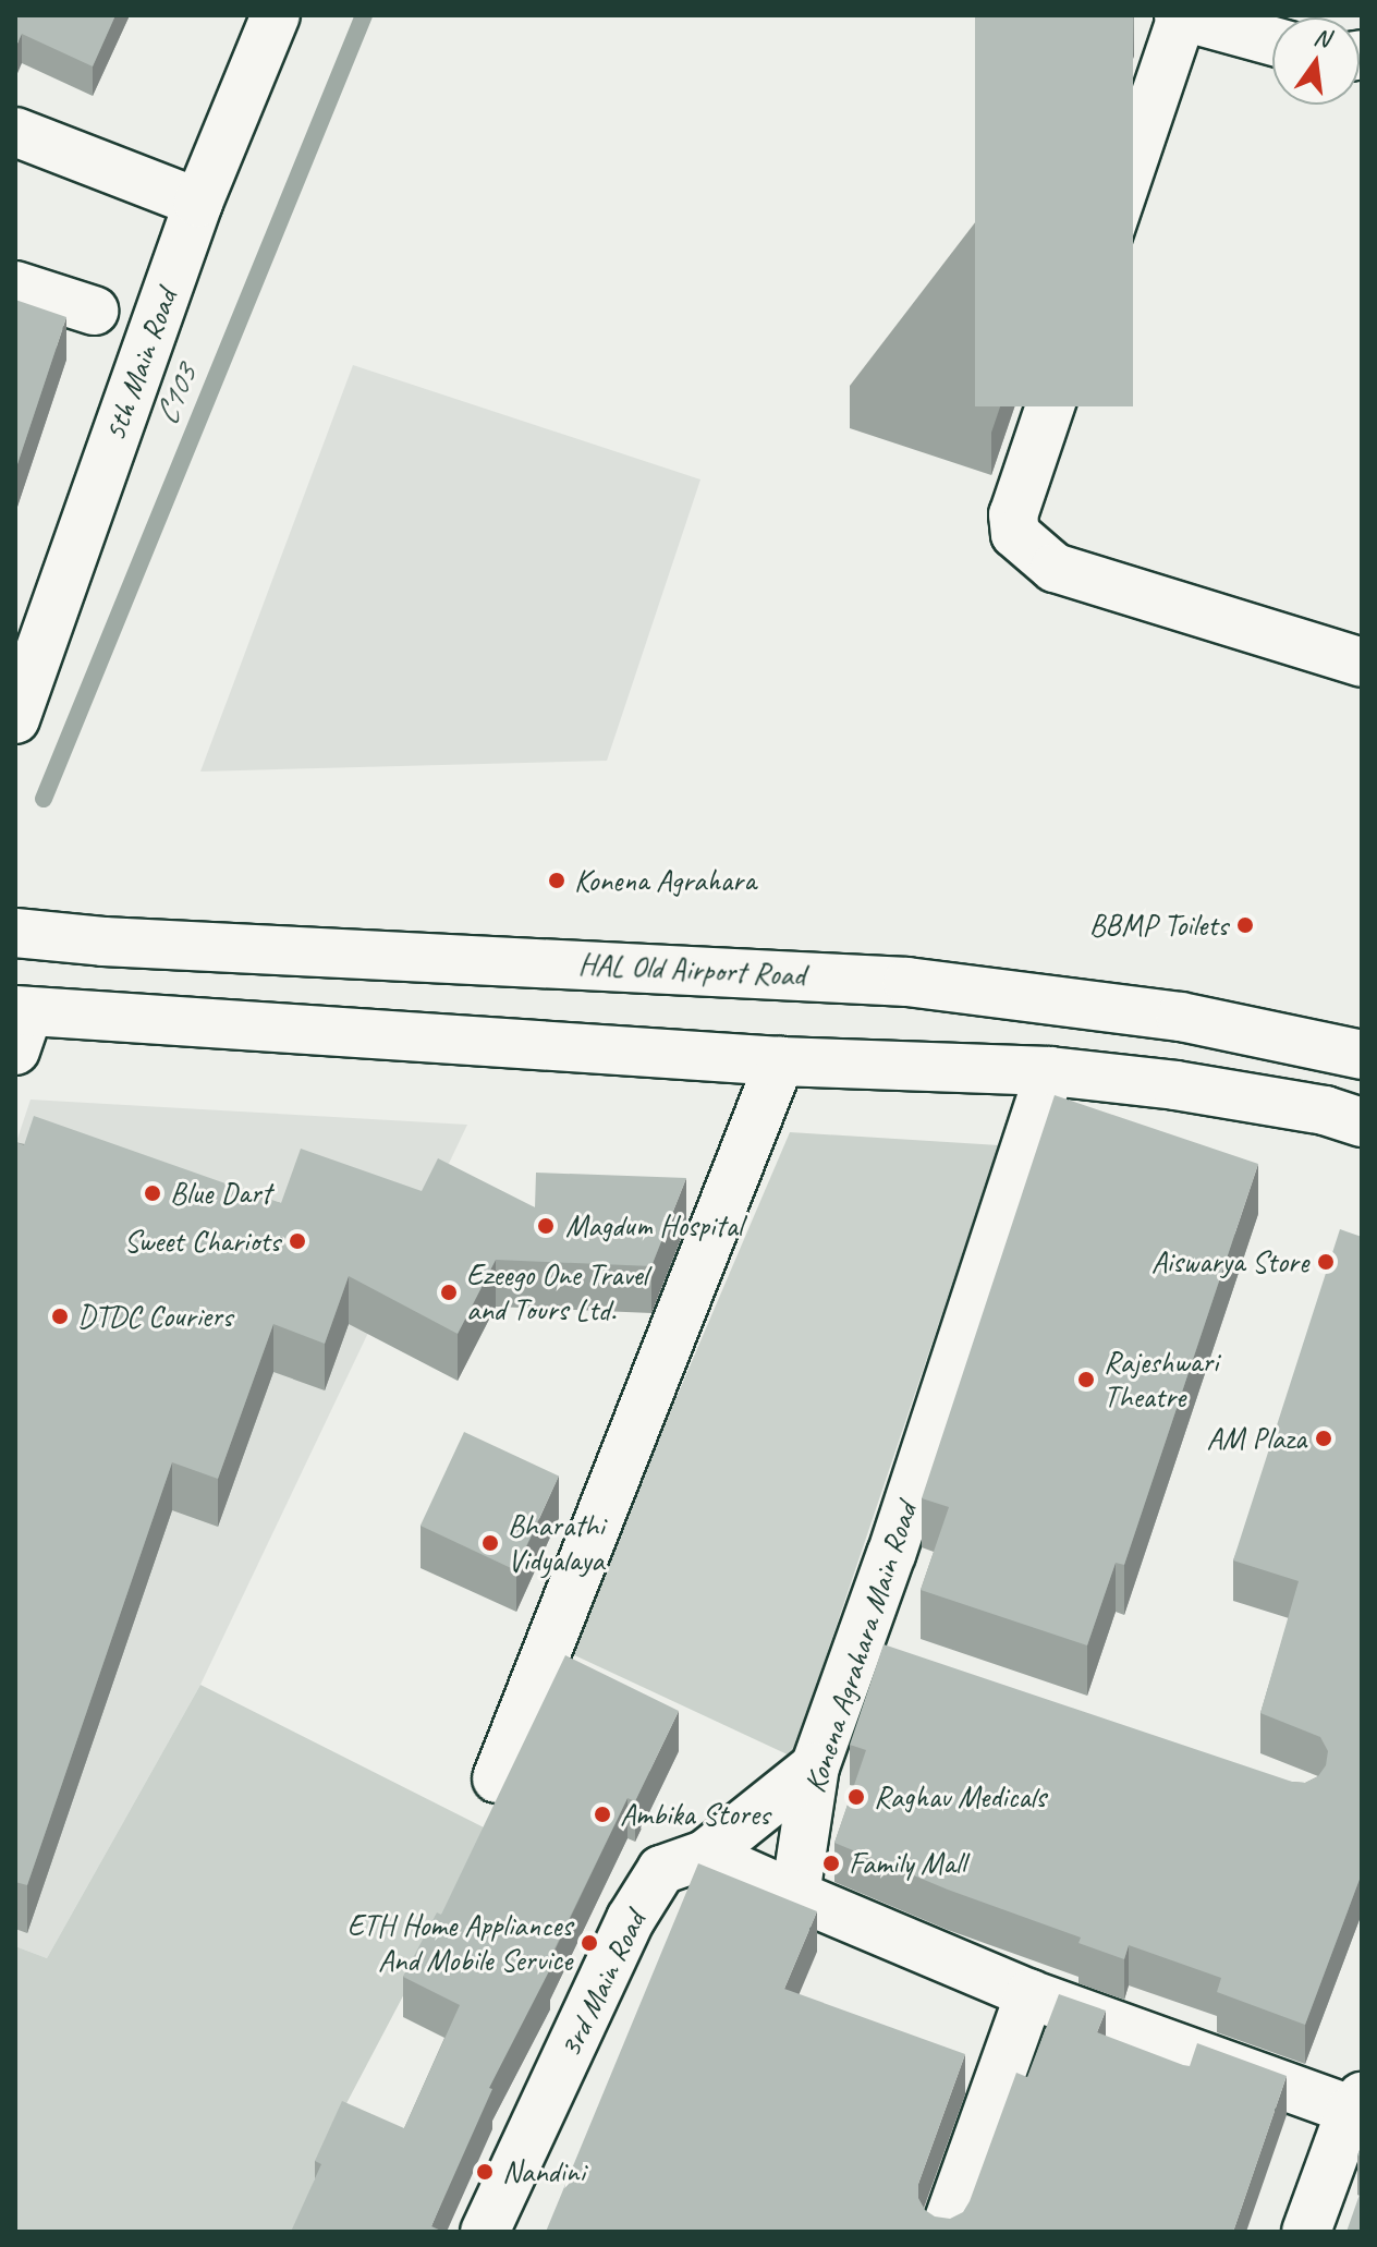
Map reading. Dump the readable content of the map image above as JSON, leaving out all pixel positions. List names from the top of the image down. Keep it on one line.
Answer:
{"streets":{"street":["5th Main Road","HAL Old Airport Road","Konena Agrahara Main Road","3rd Main Road"]},"crossings":[["Konena Agrahara Main Road","3rd Main Road"]],"water":["C103"],"places":["Konena Agrahara","BBMP Toilets","Blue Dart","Magdum Hospital","Sweet Chariots","Aiswarya Store","Ezeego One Travel and Tours Ltd.","DTDC Couriers","Rajeshwari Theatre","AM Plaza","Bharathi Vidyalaya","Raghav Medicals","Ambika Stores","Family Mall","ETH Home Appliances And Mobile Service","Nandini"],"north":"top"}
